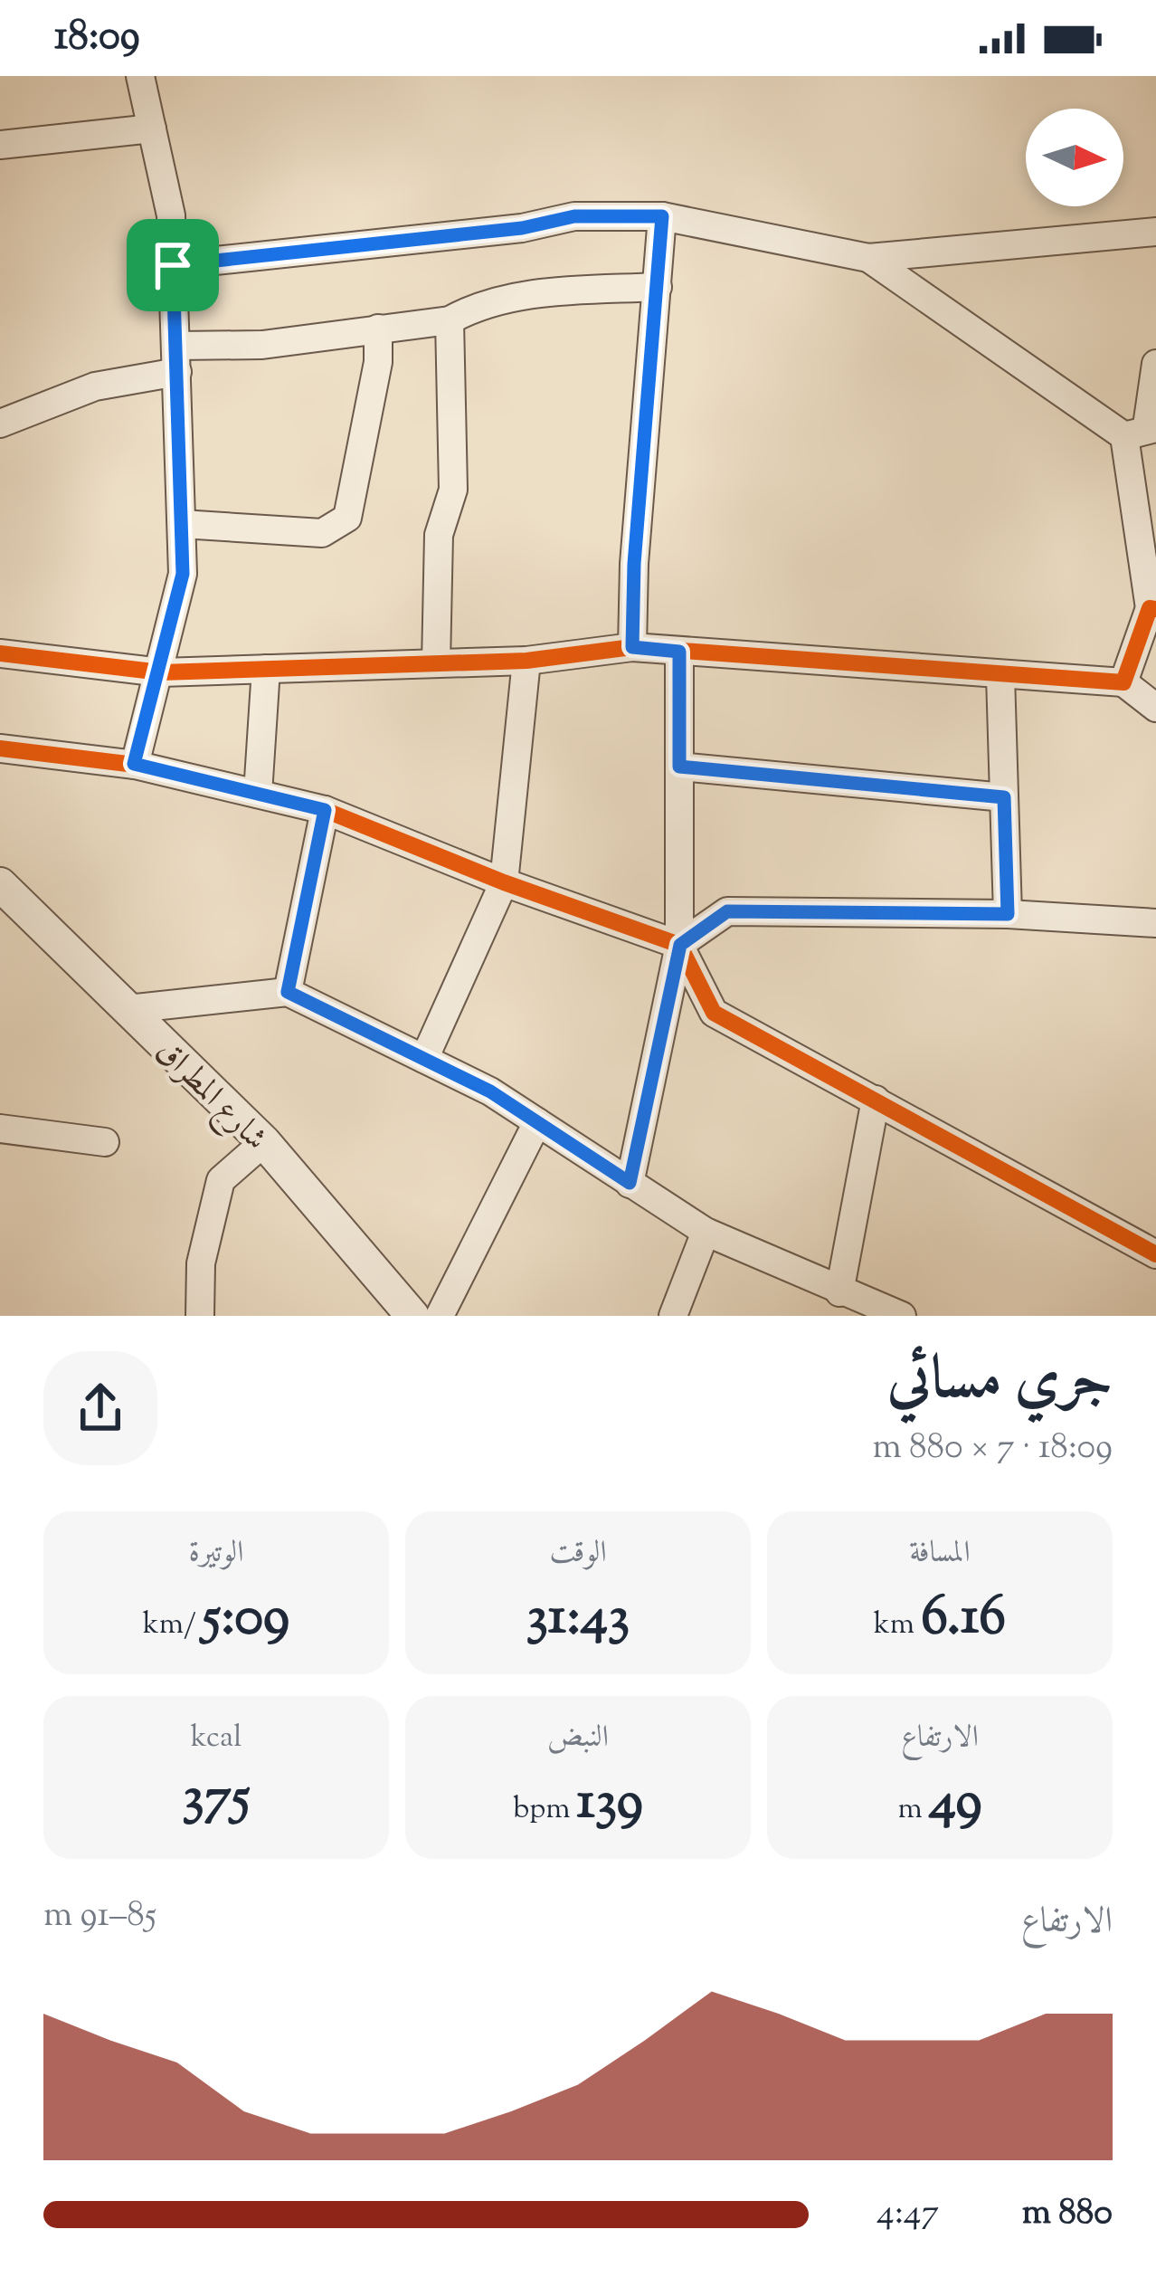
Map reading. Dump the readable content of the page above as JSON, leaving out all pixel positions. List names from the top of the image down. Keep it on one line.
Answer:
{"streets":{"street":["شارع المطراق"]},"north":"right","page":{"status":"18:09","heading":["جري مسائي","18:09 · 7 × 880 m"],"stats":[["المسافة","6.16 km"],["الوقت","31:43"],["الوتيرة","5:09 /km"],["الارتفاع","49 m"],["النبض","139 bpm"],["kcal","375"]],"chart":["الارتفاع","85–91 m"],"list":[{"name":"880 m","note":"4:47"}]}}
